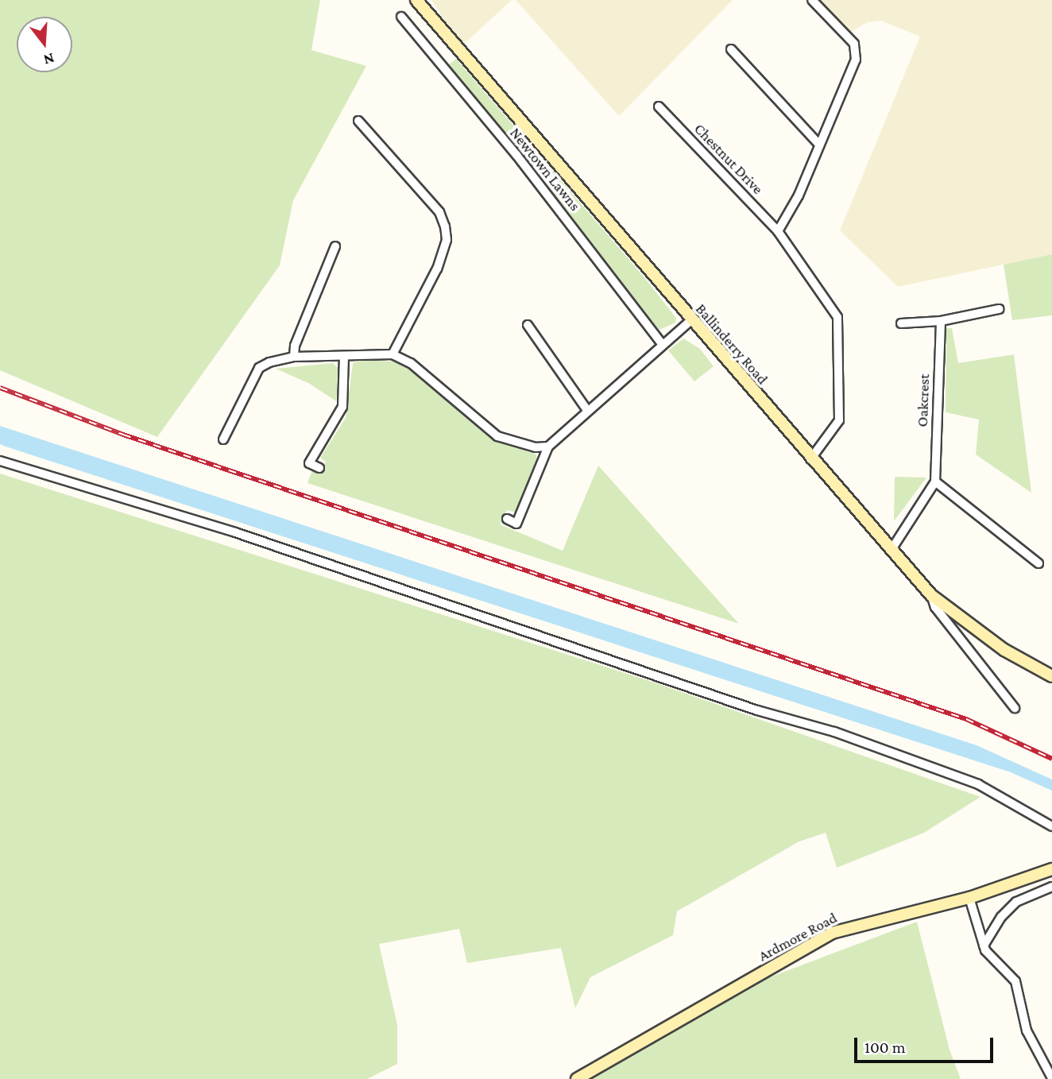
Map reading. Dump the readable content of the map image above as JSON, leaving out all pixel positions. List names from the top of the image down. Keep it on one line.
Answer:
{"streets":{"street":["Chestnut Drive","Newtown Lawns","Ballinderry Road","Oakcrest","Ardmore Road"]},"crossings":[["Chestnut Drive","Ballinderry Road"]],"scale_bar":"100 m","north":"bottom"}
